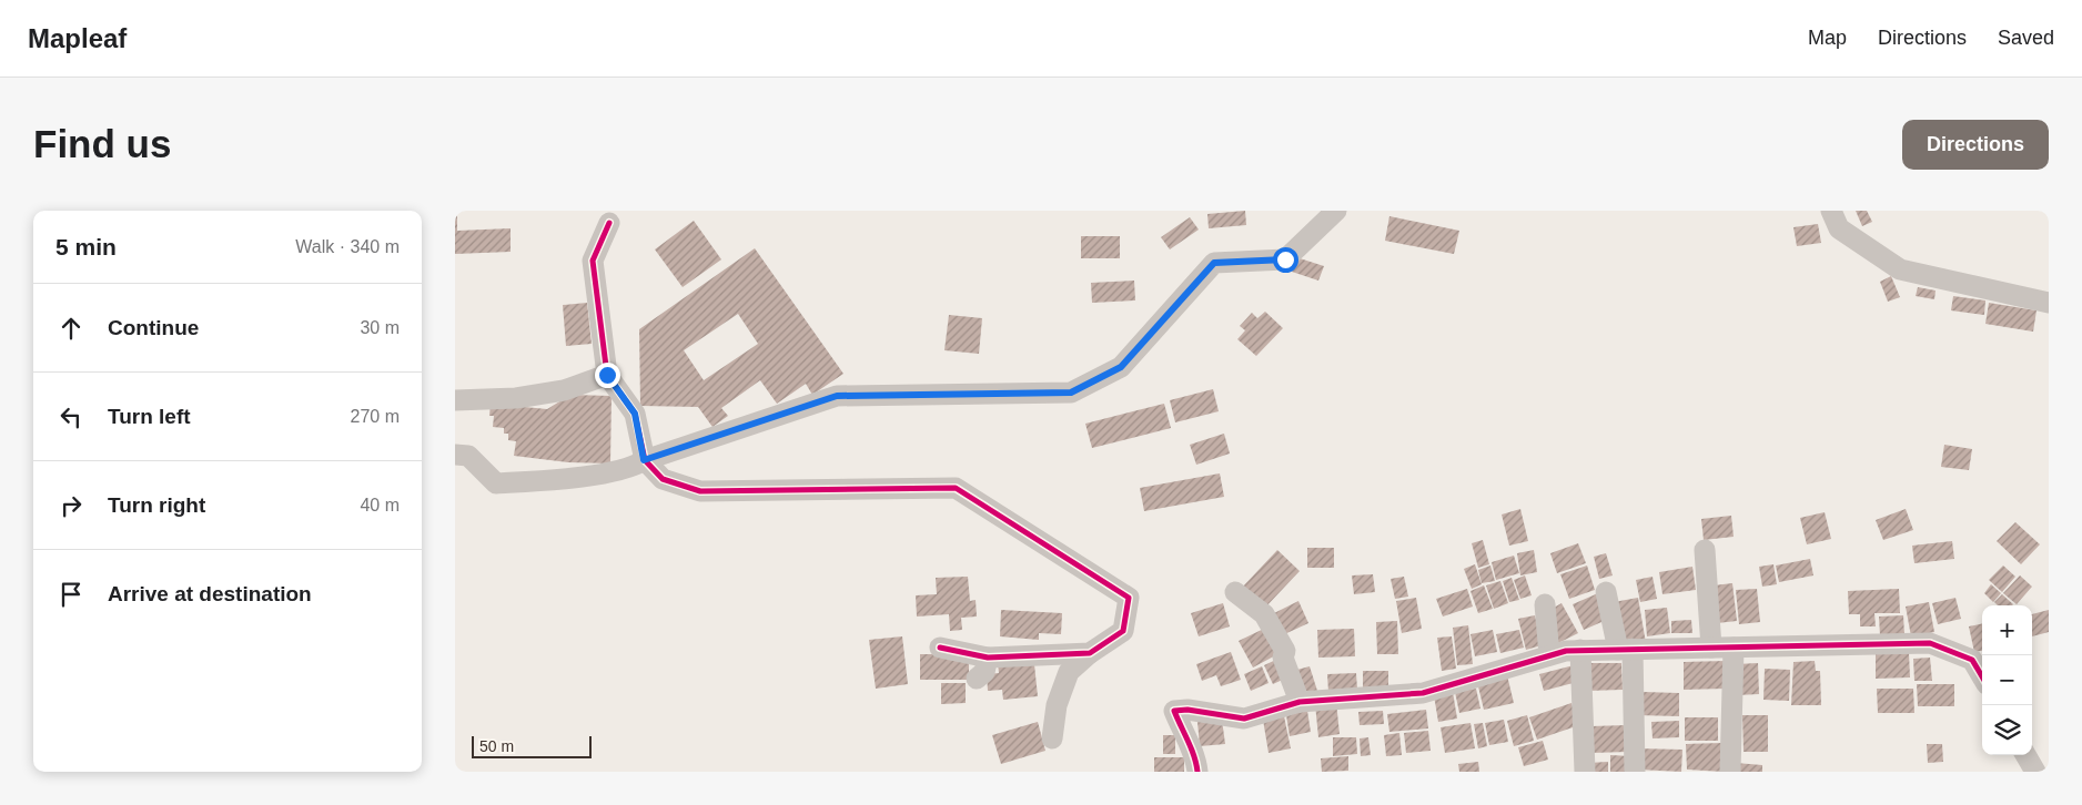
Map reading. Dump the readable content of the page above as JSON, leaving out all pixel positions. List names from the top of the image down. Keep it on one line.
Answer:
{"scale_bar":"50 m","page":{"header":"Mapleaf","nav":["Map","Directions","Saved"],"buttons":"Directions","title":"Find us","heading":["5 min","Walk · 340 m"],"list":[["Continue","30 m"],["Turn left","270 m"],["Turn right","40 m"],"Arrive at destination"],"map_buttons":["+","−"],"scale":"50 m"}}
